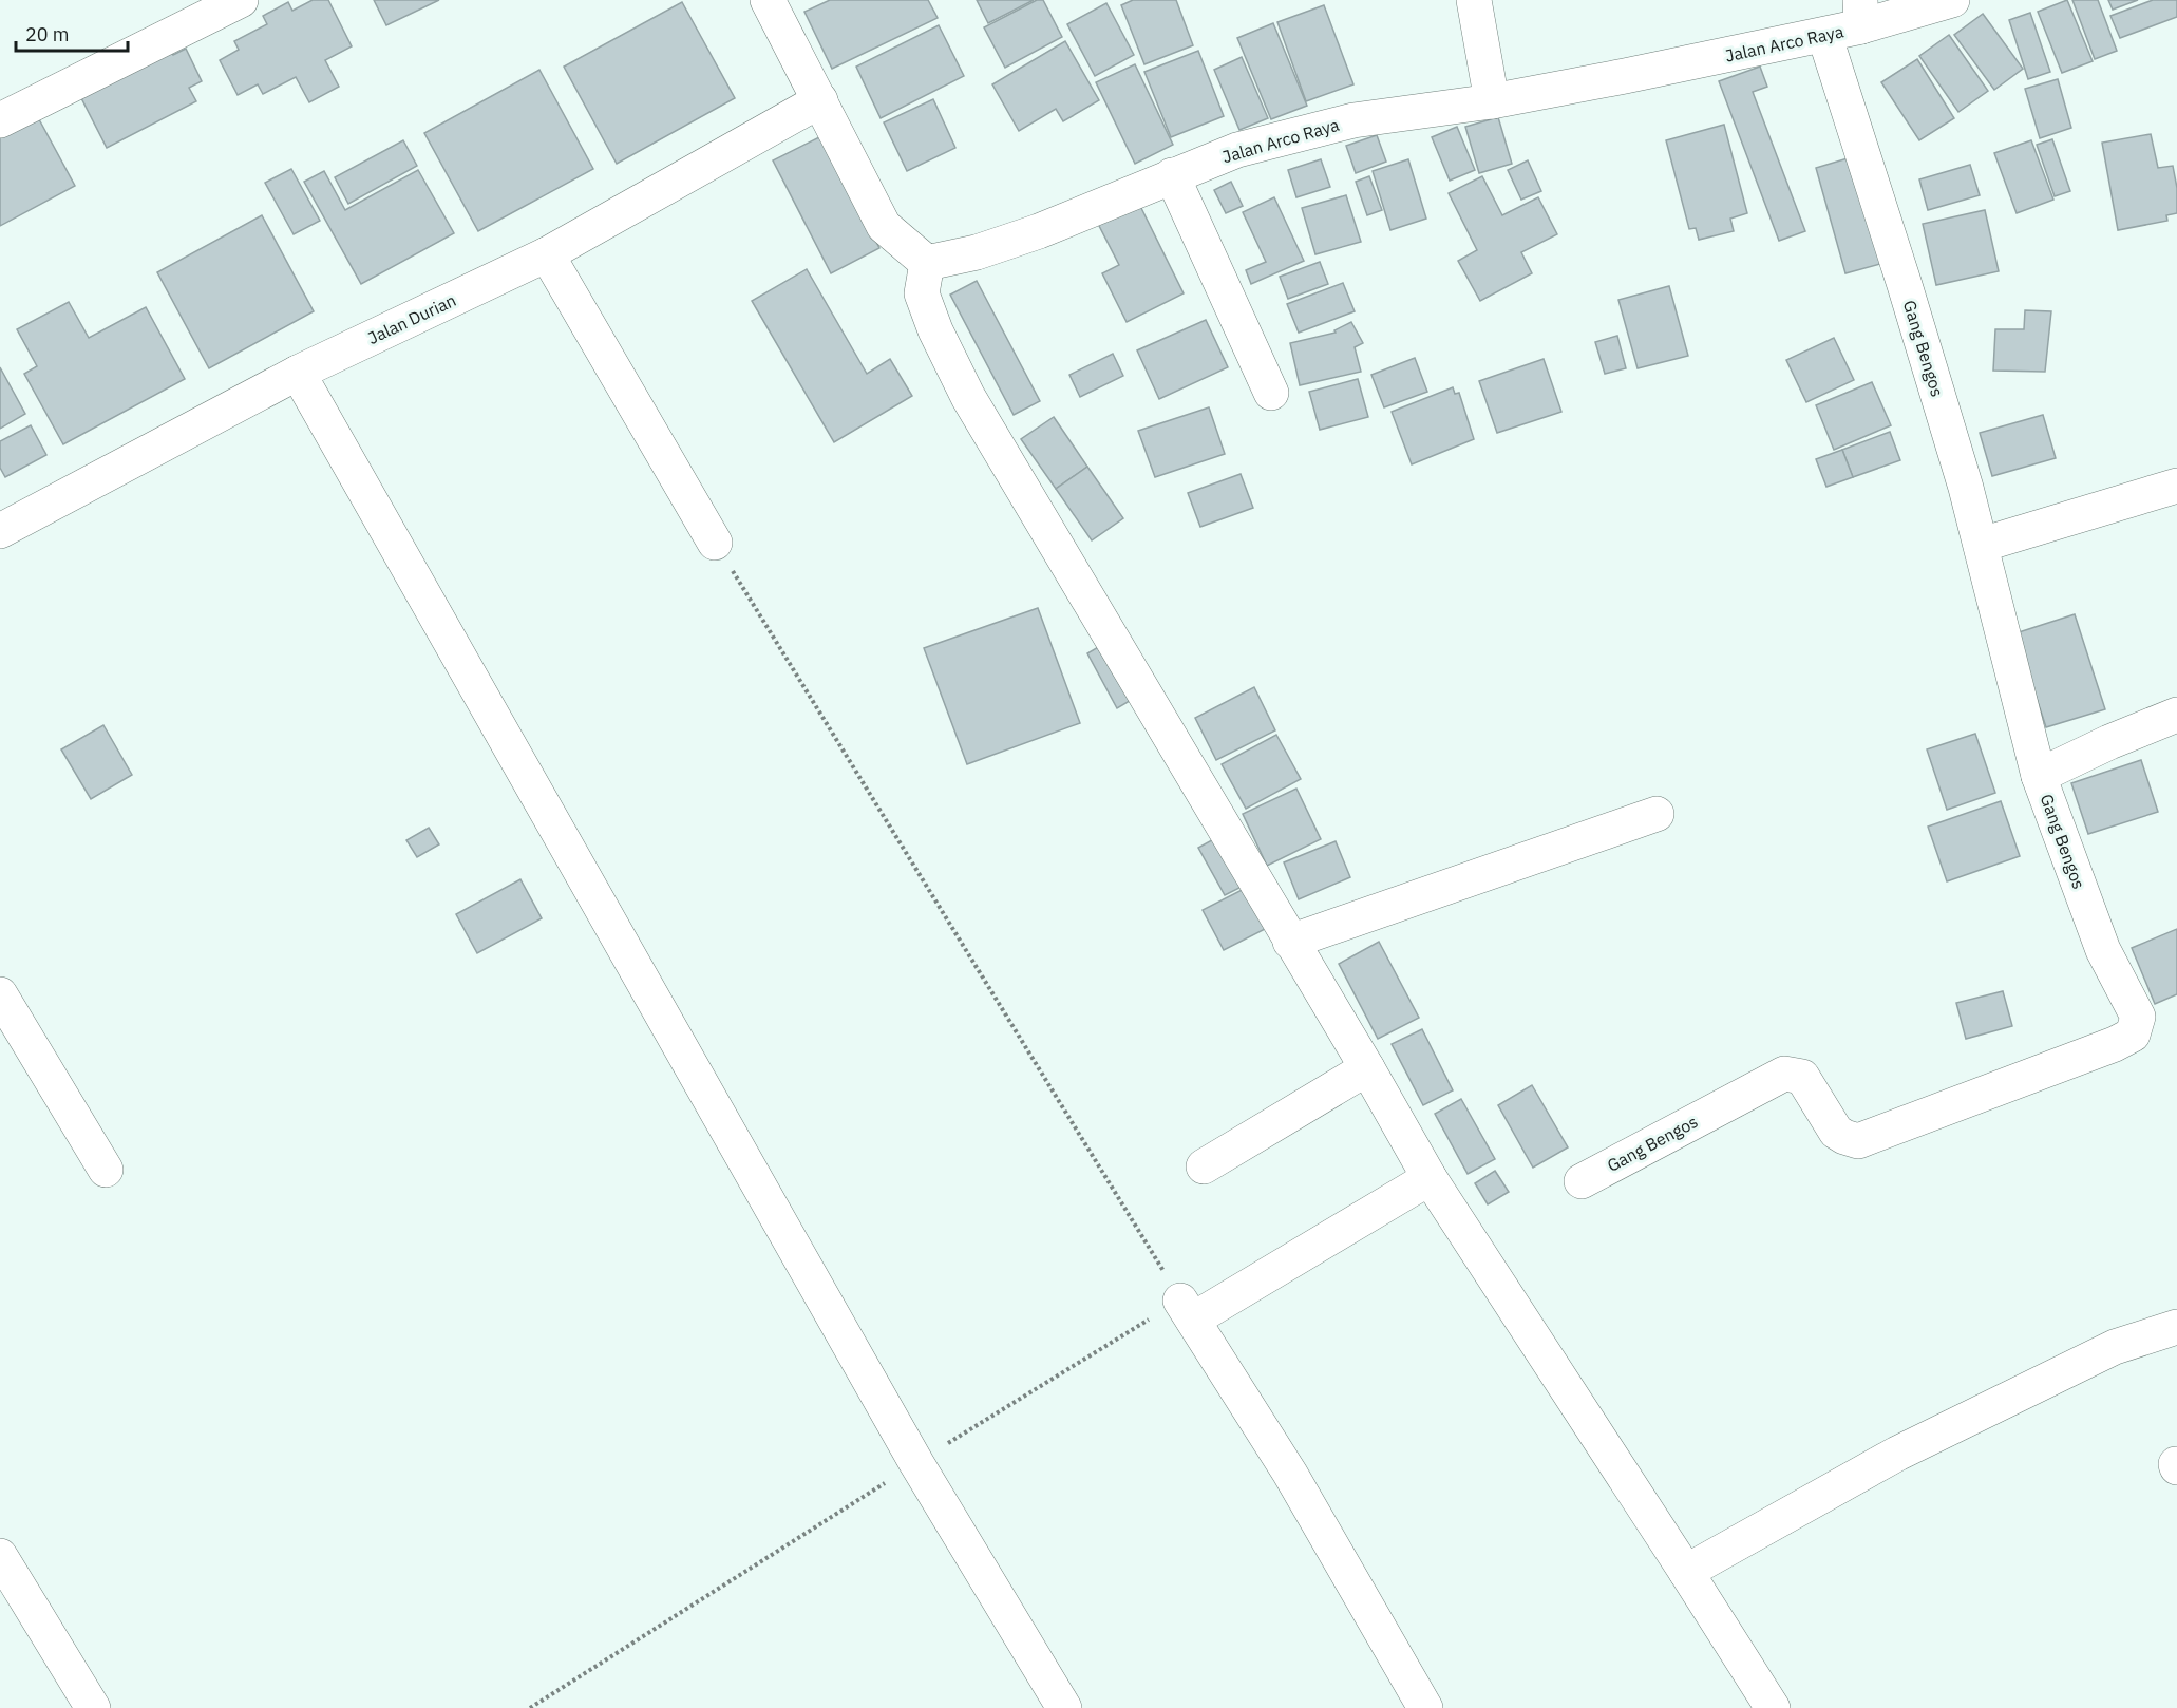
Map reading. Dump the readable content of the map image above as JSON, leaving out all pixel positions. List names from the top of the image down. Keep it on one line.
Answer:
{"streets":{"street":["Jalan Arco Raya","Jalan Durian","Gang Bengos"]},"crossings":[["Jalan Arco Raya","Gang Bengos"]],"scale_bar":"20 m"}
